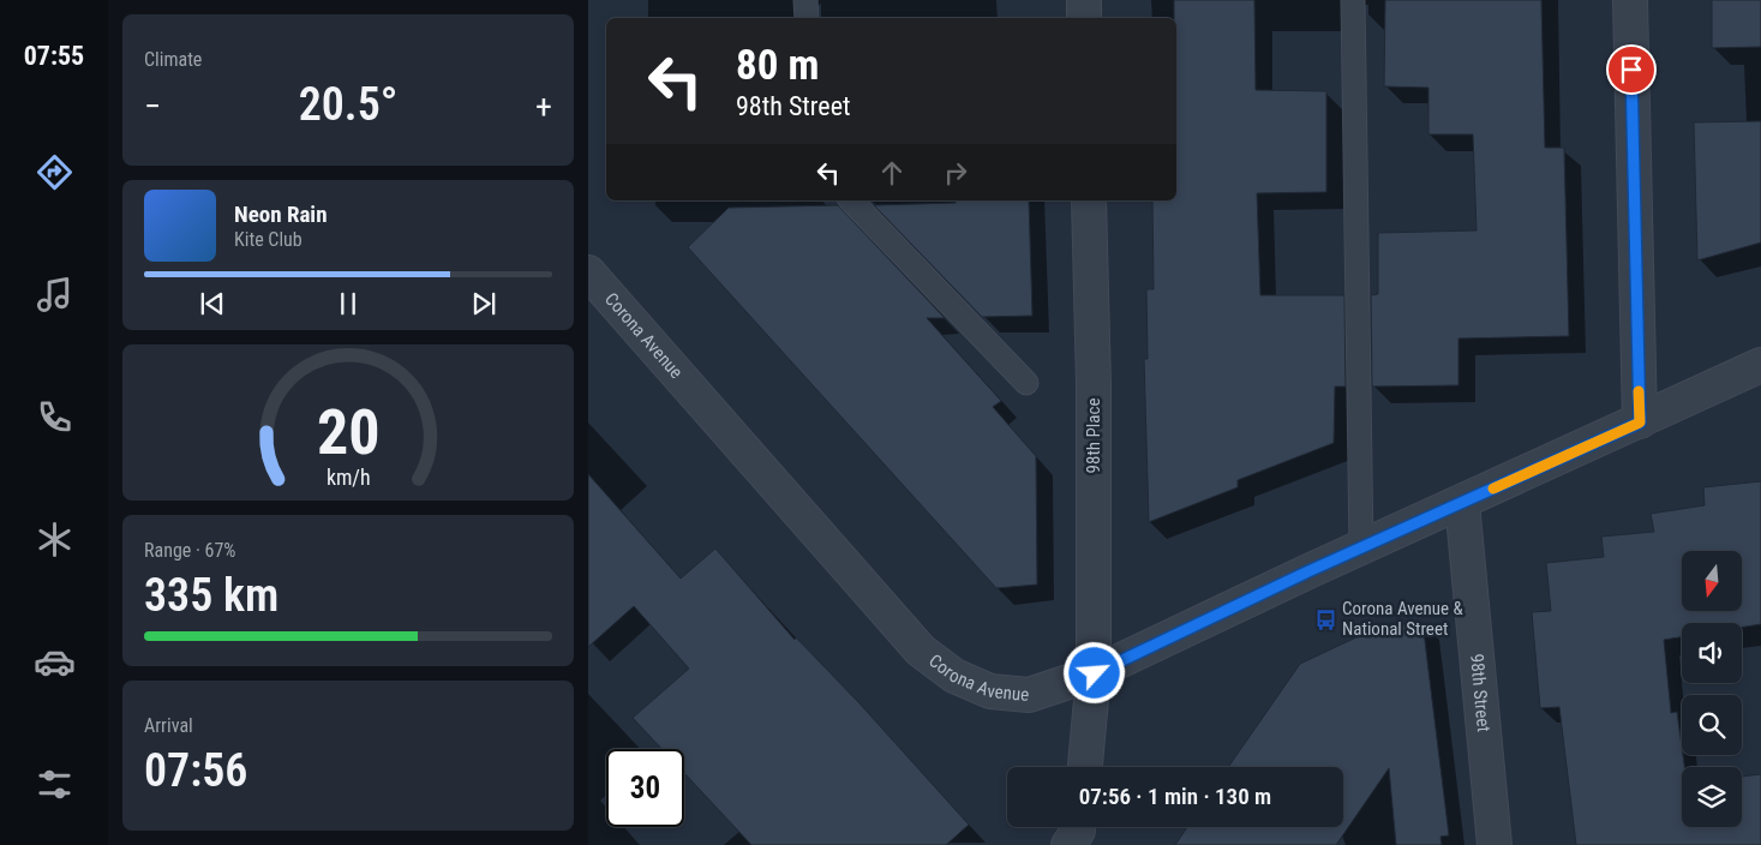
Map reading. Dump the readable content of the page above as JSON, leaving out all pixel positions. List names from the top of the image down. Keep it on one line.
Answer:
{"streets":{"street":["Corona Avenue","98th Place","98th Street"]},"crossings":[["Corona Avenue","98th Place"],["Corona Avenue","98th Street"]],"places":{"bus stop":["Corona Avenue & National Street"]},"north":"bottom","page":{"tabs":"07:55","tile":["Climate",["Range · 67%","335 km"],["Arrival","07:56"]],"turn":["80 m","98th Street"],"heat":["−","20.5°","+"],"song":["Neon Rain","Kite Club"],"limit":"30","trip":"07:56 · 1 min · 130 m","gauge":["20","km/h"]}}
